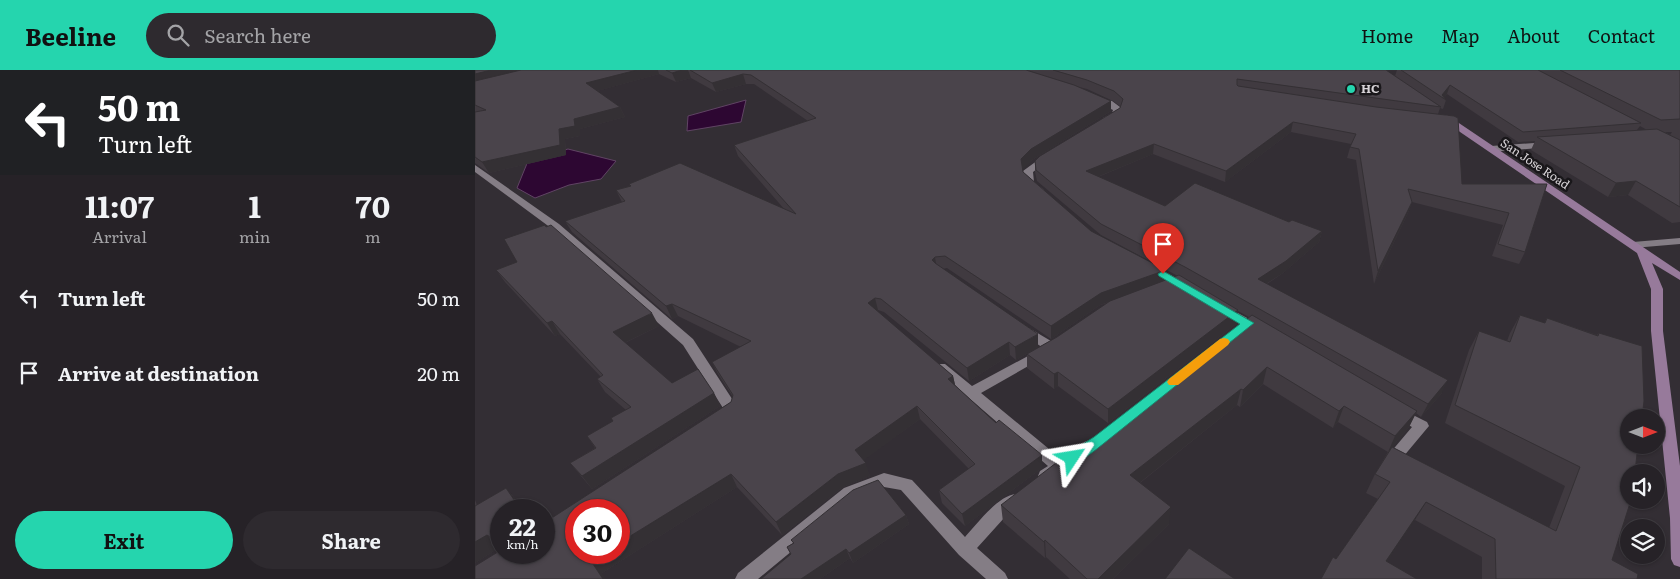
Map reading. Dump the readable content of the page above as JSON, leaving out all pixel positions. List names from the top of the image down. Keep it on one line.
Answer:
{"streets":{"main road":["San Jose Road"]},"places":["HC"],"north":"right","page":{"header":"Beeline","search":"Search here","nav":["Home","Map","About","Contact"],"turn":["50 m","Turn left"],"eta":["11:07","Arrival","1","min","70","m"],"list":[{"name":"Turn left","value":"50 m"},{"name":"Arrive at destination","value":"20 m"}],"speed":"22 km/h","limit":"30","buttons":["Exit","Share"]}}
